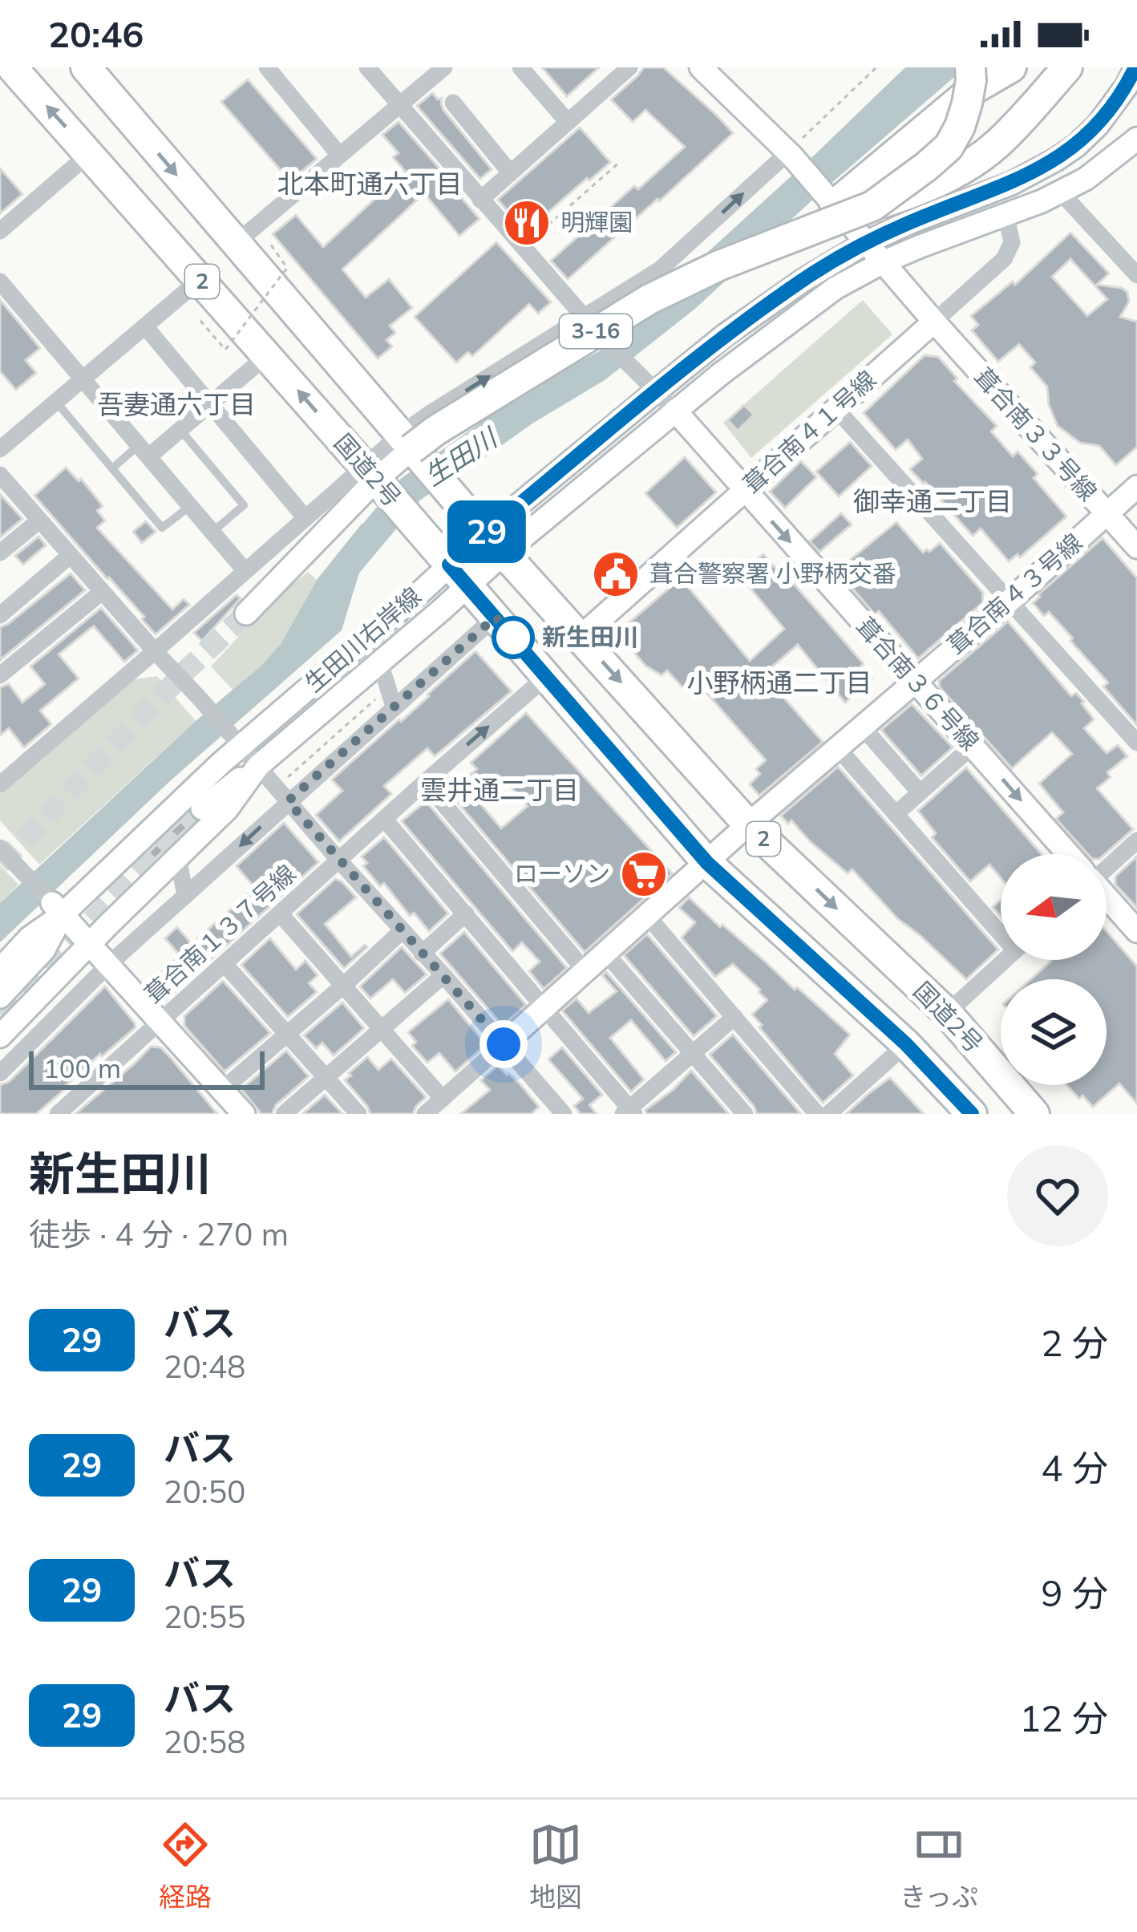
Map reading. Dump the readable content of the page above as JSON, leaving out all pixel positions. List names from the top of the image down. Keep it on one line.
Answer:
{"streets":{"highway":["2","3-16","国道2号"],"street":["葺合南４１号線","葺合南３３号線","葺合南４３号線","生田川右岸線","葺合南３６号線","葺合南１３７号線"]},"crossings":[["3-16","葺合南３３号線"],["3-16","国道2号"],["葺合南４１号線","葺合南３３号線"],["葺合南４１号線","国道2号"],["葺合南４１号線","生田川右岸線"],["葺合南４１号線","葺合南３６号線"],["葺合南３３号線","葺合南４３号線"],["葺合南３３号線","生田川右岸線"],["国道2号","葺合南４３号線"],["国道2号","生田川右岸線"],["国道2号","葺合南１３７号線"],["葺合南４３号線","葺合南３６号線"],["生田川右岸線","葺合南３６号線"]],"districts":["北本町通六丁目","吾妻通六丁目","御幸通二丁目","小野柄通二丁目","雲井通二丁目"],"water":["生田川"],"places":{"restaurant":["明輝園"],"public building":["葺合警察署 小野柄交番"],"other":["新生田川"],"supermarket":["ローソン"]},"lines":["bus line 29"],"scale_bar":"100 m","north":"left","page":{"status":"20:46","on_map":"29","scale":"100 m","heading":["新生田川","徒歩 · 4 分 · 270 m"],"list":[{"mark":"29","name":"バス","note":"20:48","value":"2 分"},{"mark":"29","name":"バス","note":"20:50","value":"4 分"},{"mark":"29","name":"バス","note":"20:55","value":"9 分"},{"mark":"29","name":"バス","note":"20:58","value":"12 分"}],"tabs":["経路","地図","きっぷ"]}}
